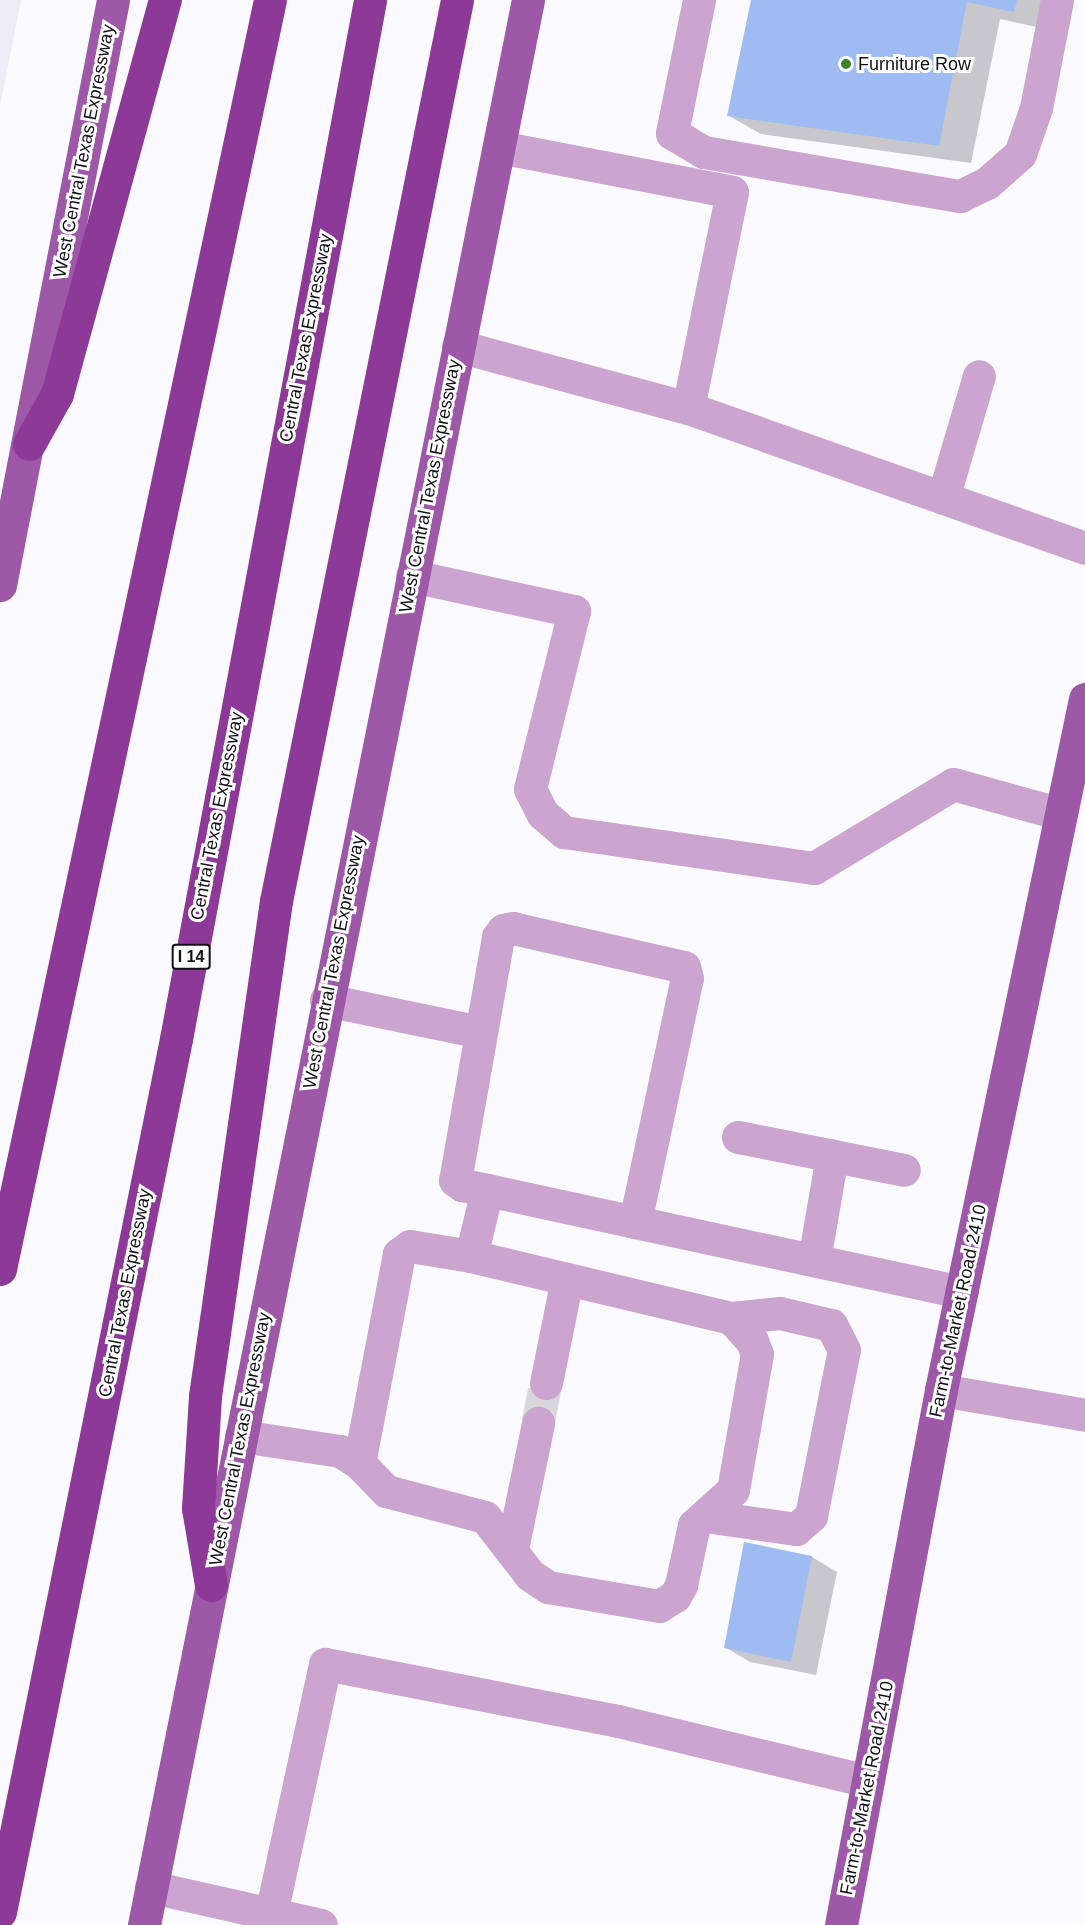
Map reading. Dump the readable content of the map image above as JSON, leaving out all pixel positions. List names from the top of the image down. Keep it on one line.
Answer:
{"streets":{"highway":["Central Texas Expressway","I 14"],"main road":["West Central Texas Expressway","Farm-to-Market Road 2410"]},"places":["Furniture Row"]}
